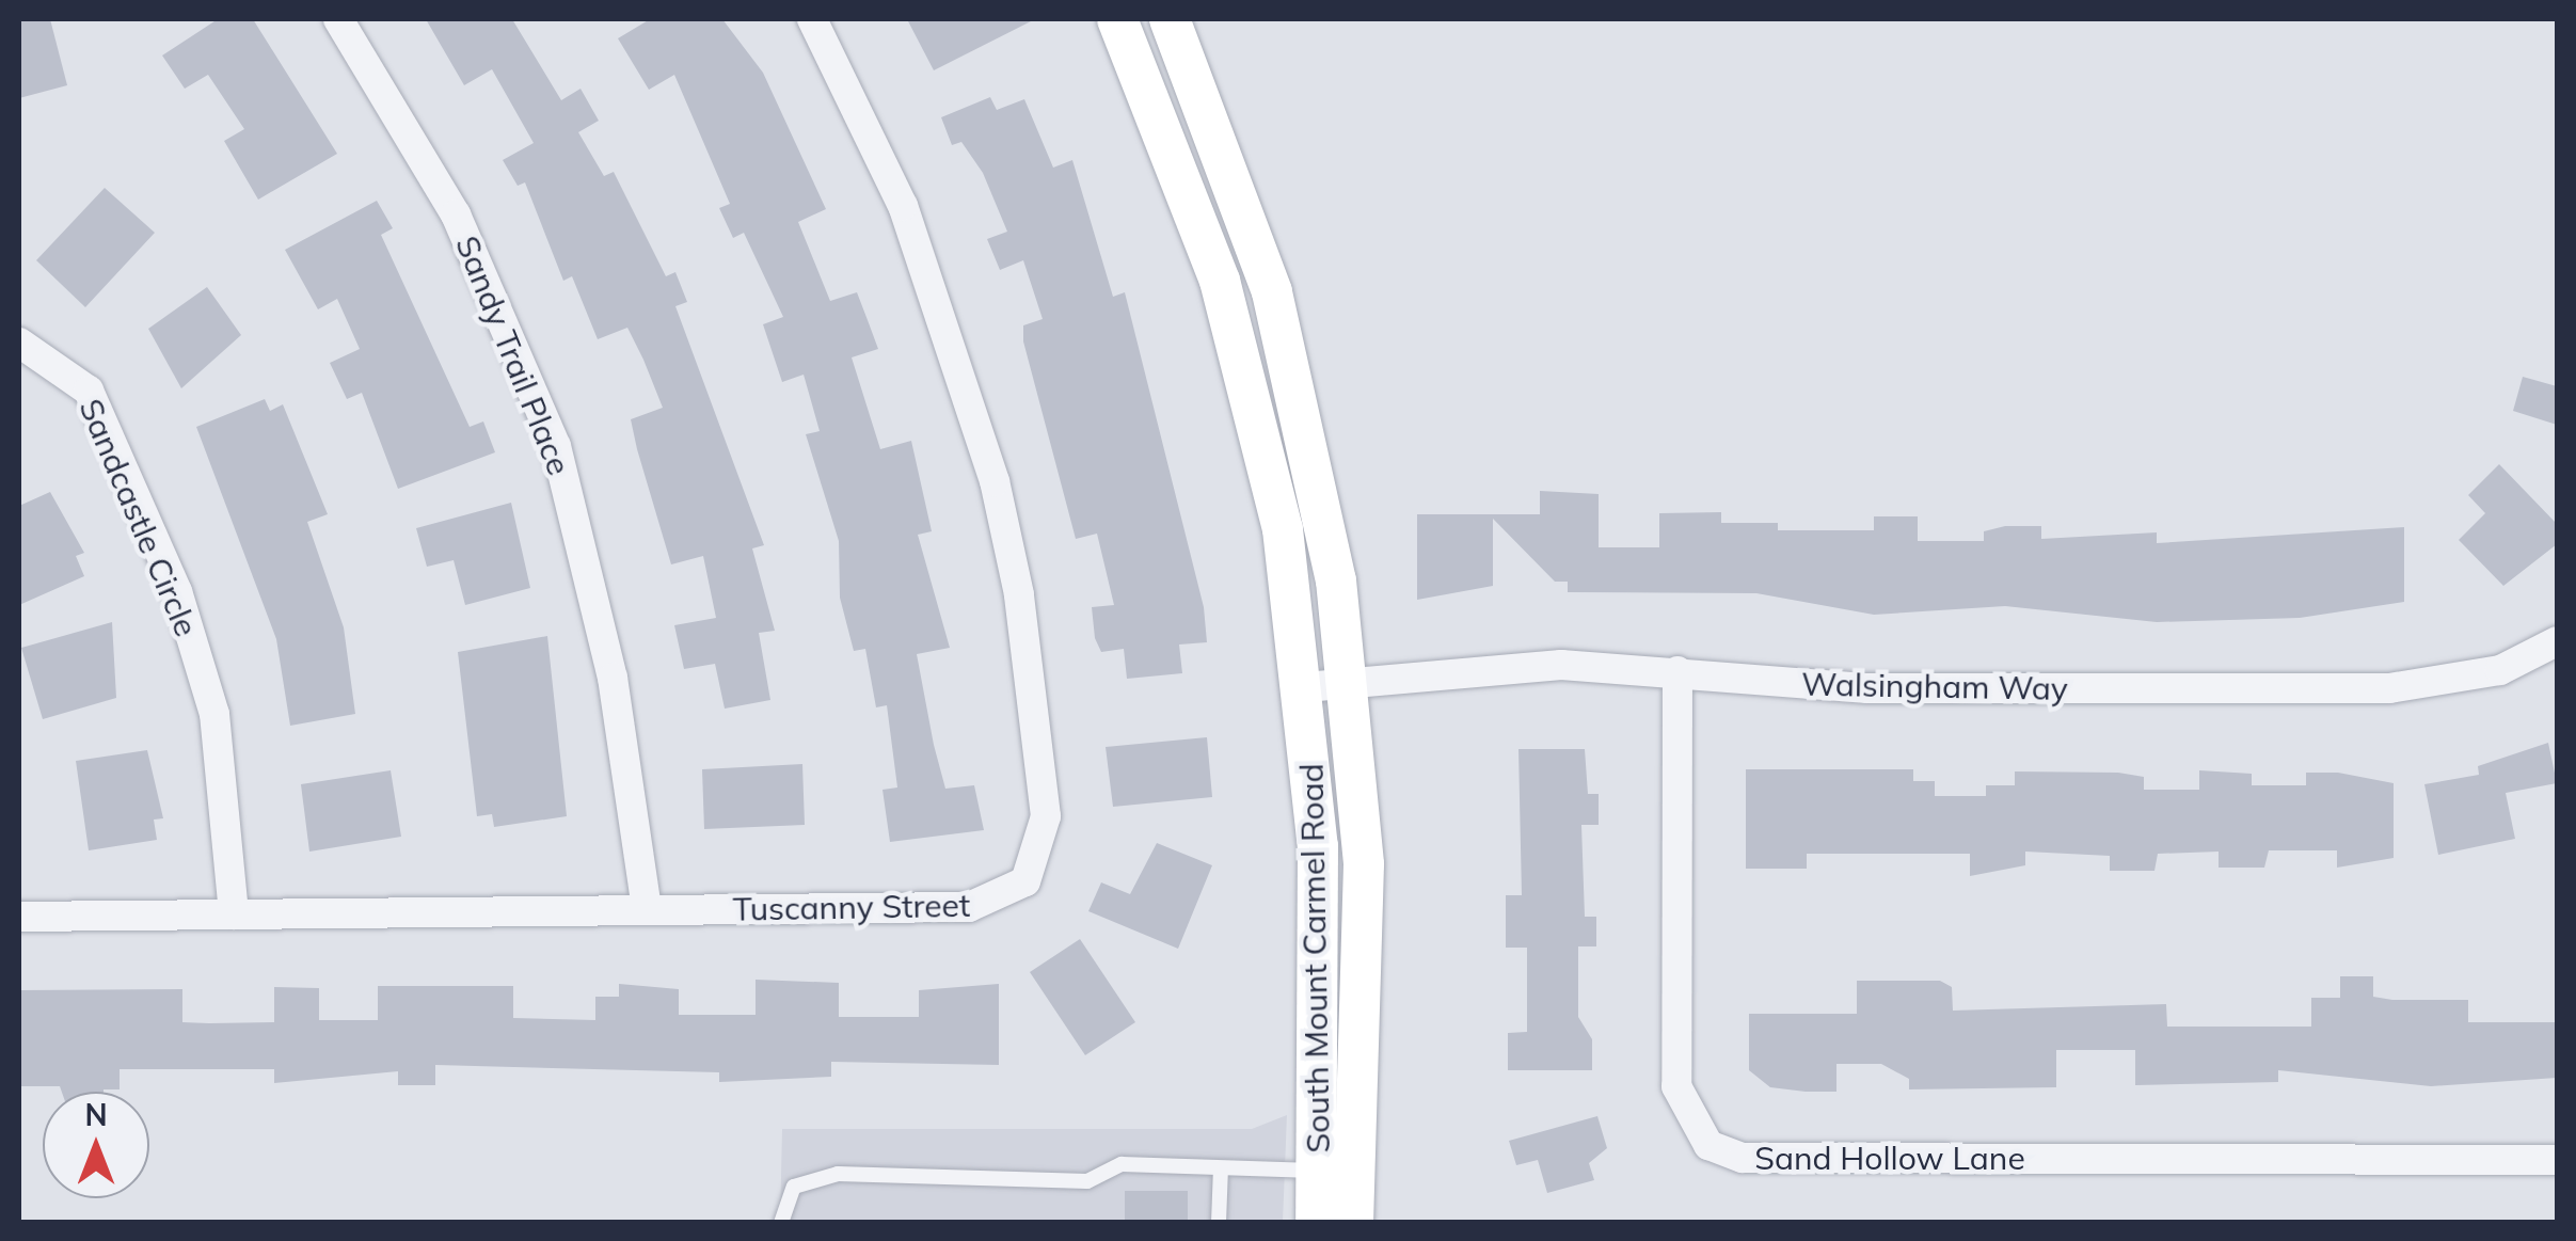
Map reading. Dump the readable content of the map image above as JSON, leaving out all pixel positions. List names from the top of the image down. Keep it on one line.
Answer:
{"streets":{"street":["Sandy Trail Place","Sandcastle Circle","Walsingham Way","Tuscanny Street","South Mount Carmel Road","Sand Hollow Lane"]},"crossings":[["Sandy Trail Place","Tuscanny Street"],["Sandcastle Circle","Tuscanny Street"],["Walsingham Way","South Mount Carmel Road"],["Walsingham Way","Sand Hollow Lane"]],"north":"top"}
